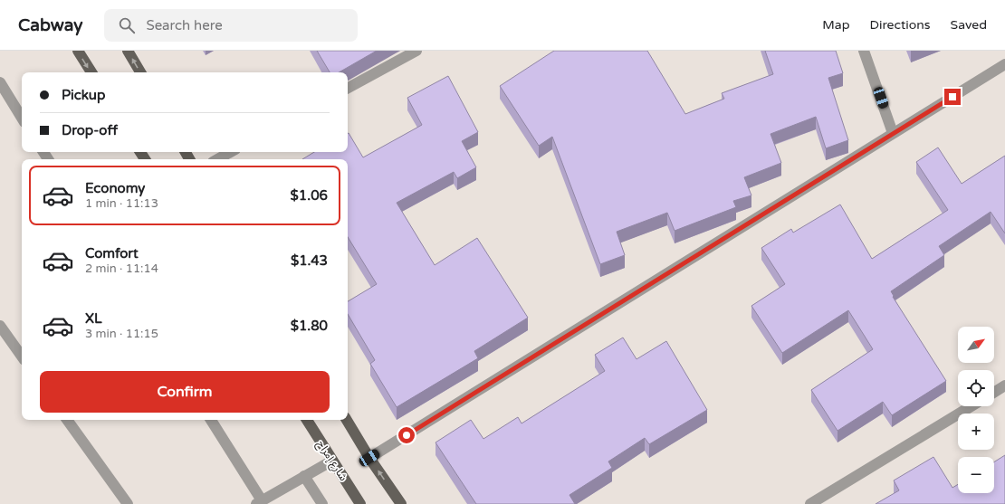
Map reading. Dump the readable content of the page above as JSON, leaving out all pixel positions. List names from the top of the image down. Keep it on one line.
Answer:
{"streets":{"main road":["شارع إمراح"]},"north":"top right","page":{"header":"Cabway","search":"Search here","nav":["Map","Directions","Saved"],"banner":["Pickup","Drop-off"],"list":[{"name":"Economy","note":"1 min · 11:13","value":"$1.06"},{"name":"Comfort","note":"2 min · 11:14","value":"$1.43"},{"name":"XL","note":"3 min · 11:15","value":"$1.80"}],"map_buttons":["+","−"],"buttons":"Confirm"}}
